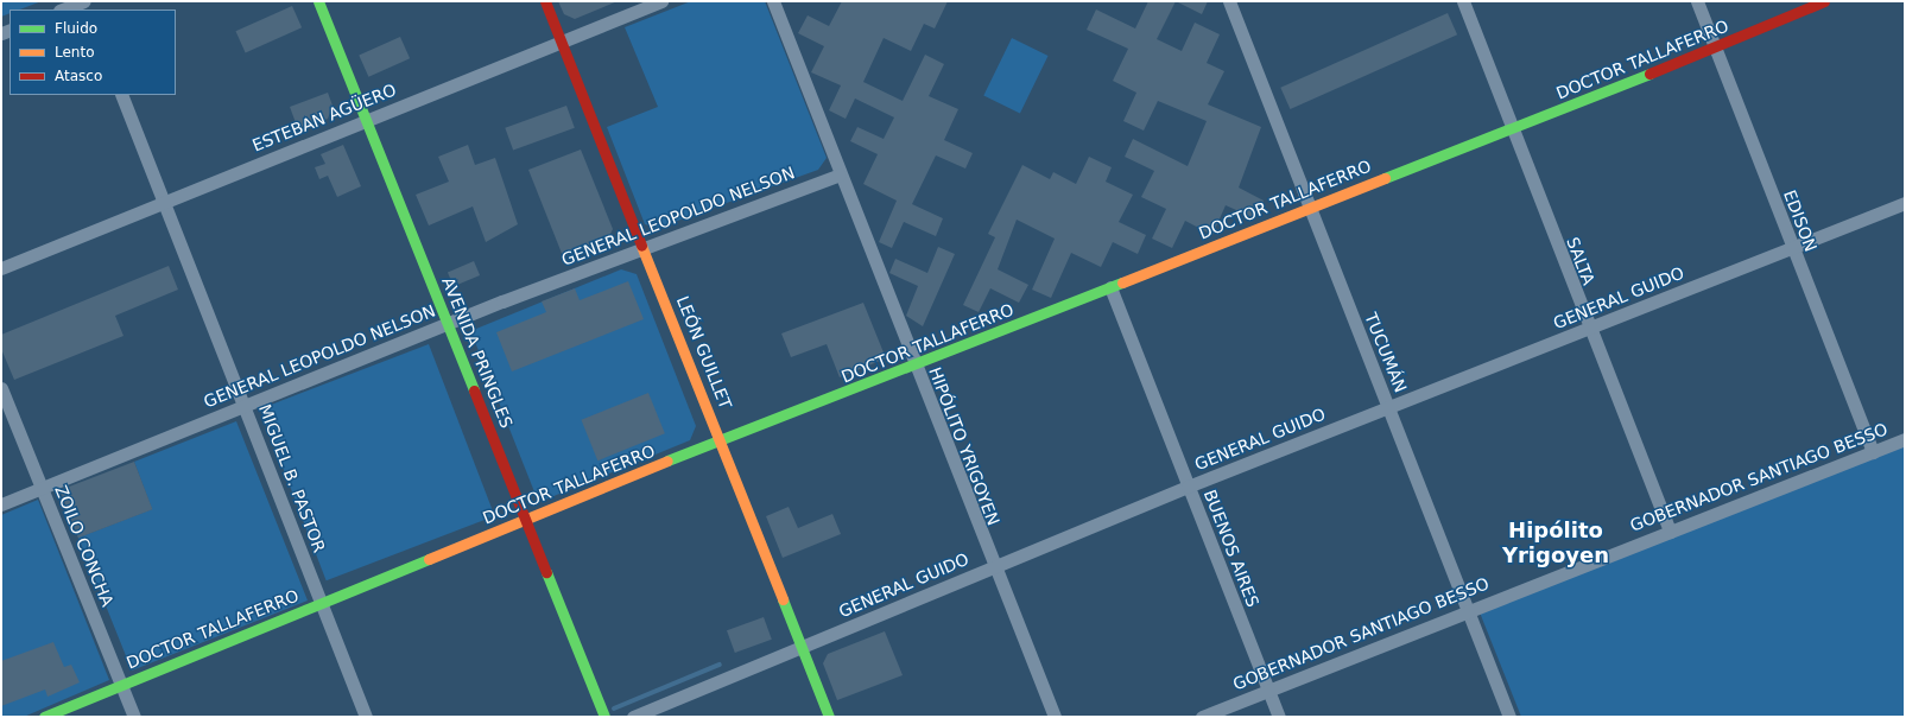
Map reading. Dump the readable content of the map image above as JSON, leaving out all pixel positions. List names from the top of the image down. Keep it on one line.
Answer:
{"streets":{"street":["DOCTOR TALLAFERRO","ESTEBAN AGÜERO","GENERAL LEOPOLDO NELSON","EDISON","SALTA","GENERAL GUIDO","AVENIDA PRINGLES","LEÓN GUILLET","TUCUMÁN","HIPÓLITO YRIGOYEN","GOBERNADOR SANTIAGO BESSO","MIGUEL B. PASTOR","ZOILO CONCHA","BUENOS AIRES"]},"crossings":[["DOCTOR TALLAFERRO","EDISON"],["DOCTOR TALLAFERRO","SALTA"],["DOCTOR TALLAFERRO","AVENIDA PRINGLES"],["DOCTOR TALLAFERRO","LEÓN GUILLET"],["DOCTOR TALLAFERRO","TUCUMÁN"],["DOCTOR TALLAFERRO","HIPÓLITO YRIGOYEN"],["DOCTOR TALLAFERRO","MIGUEL B. PASTOR"],["DOCTOR TALLAFERRO","ZOILO CONCHA"],["DOCTOR TALLAFERRO","BUENOS AIRES"],["ESTEBAN AGÜERO","AVENIDA PRINGLES"],["ESTEBAN AGÜERO","LEÓN GUILLET"],["ESTEBAN AGÜERO","MIGUEL B. PASTOR"],["GENERAL LEOPOLDO NELSON","AVENIDA PRINGLES"],["GENERAL LEOPOLDO NELSON","LEÓN GUILLET"],["GENERAL LEOPOLDO NELSON","HIPÓLITO YRIGOYEN"],["GENERAL LEOPOLDO NELSON","MIGUEL B. PASTOR"],["GENERAL LEOPOLDO NELSON","ZOILO CONCHA"],["EDISON","GENERAL GUIDO"],["EDISON","GOBERNADOR SANTIAGO BESSO"],["SALTA","GENERAL GUIDO"],["SALTA","GOBERNADOR SANTIAGO BESSO"],["GENERAL GUIDO","LEÓN GUILLET"],["GENERAL GUIDO","TUCUMÁN"],["GENERAL GUIDO","HIPÓLITO YRIGOYEN"],["GENERAL GUIDO","BUENOS AIRES"],["TUCUMÁN","GOBERNADOR SANTIAGO BESSO"],["GOBERNADOR SANTIAGO BESSO","BUENOS AIRES"]],"districts":["Hipólito Yrigoyen"],"legend":["Fluido","Lento","Atasco"]}
